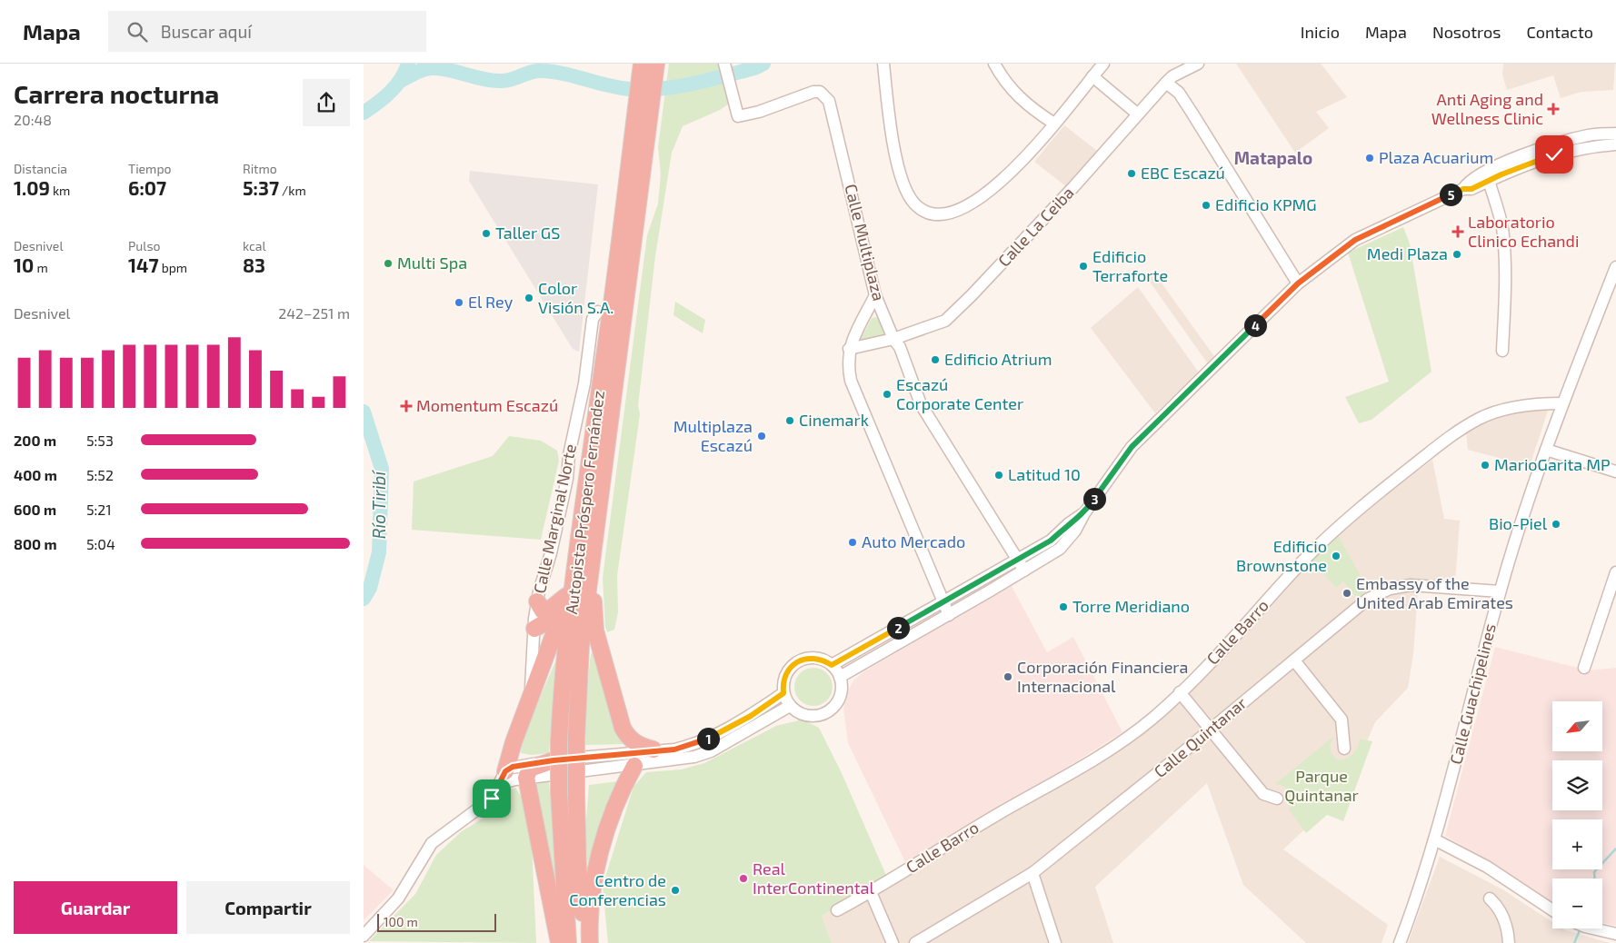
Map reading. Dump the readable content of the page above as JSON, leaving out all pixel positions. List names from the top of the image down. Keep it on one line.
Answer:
{"streets":{"highway":["Autopista Próspero Fernández"],"street":["Calle La Ceiba","Calle Multiplaza","Calle Marginal Norte","Calle Barro","Calle Guachipelines","Calle Quintanar"]},"crossings":[["Calle La Ceiba","Calle Multiplaza"],["Calle Barro","Calle Guachipelines"],["Calle Guachipelines","Calle Quintanar"]],"districts":["Matapalo"],"water":["Río Tiribí"],"parks":["Parque Quintanar"],"places":{"health":["Anti Aging and Wellness Clinic","Laboratorio Clinico Echandi","Momentum Escazú"],"other":["Plaza Acuarium","EBC Escazú","Edificio KPMG","Taller GS","Medi Plaza","Multi Spa","Edificio Terraforte","Color Visión S.A.","El Rey","Edificio Atrium","Escazú Corporate Center","Cinemark","Multiplaza Escazú","MarioGarita MP","Latitud 10","Bio-Piel","Auto Mercado","Edificio Brownstone","Embassy of the United Arab Emirates","Torre Meridiano","Corporación Financiera Internacional","Real InterContinental","Centro de Conferencias"]},"scale_bar":"100 m","north":"bottom left","page":{"header":"Mapa","search":"Buscar aquí","nav":["Inicio","Mapa","Nosotros","Contacto"],"heading":["Carrera nocturna","20:48"],"stats":[["Distancia","1.09 km"],["Tiempo","6:07"],["Ritmo","5:37 /km"],["Desnivel","10 m"],["Pulso","147 bpm"],["kcal","83"]],"pins":["5","4","3","2","1"],"chart":["Desnivel","242–251 m"],"list":[{"name":"200 m","note":"5:53"},{"name":"400 m","note":"5:52"},{"name":"600 m","note":"5:21"},{"name":"800 m","note":"5:04"}],"map_buttons":["+","−"],"buttons":["Guardar","Compartir"],"scale":"100 m"}}
